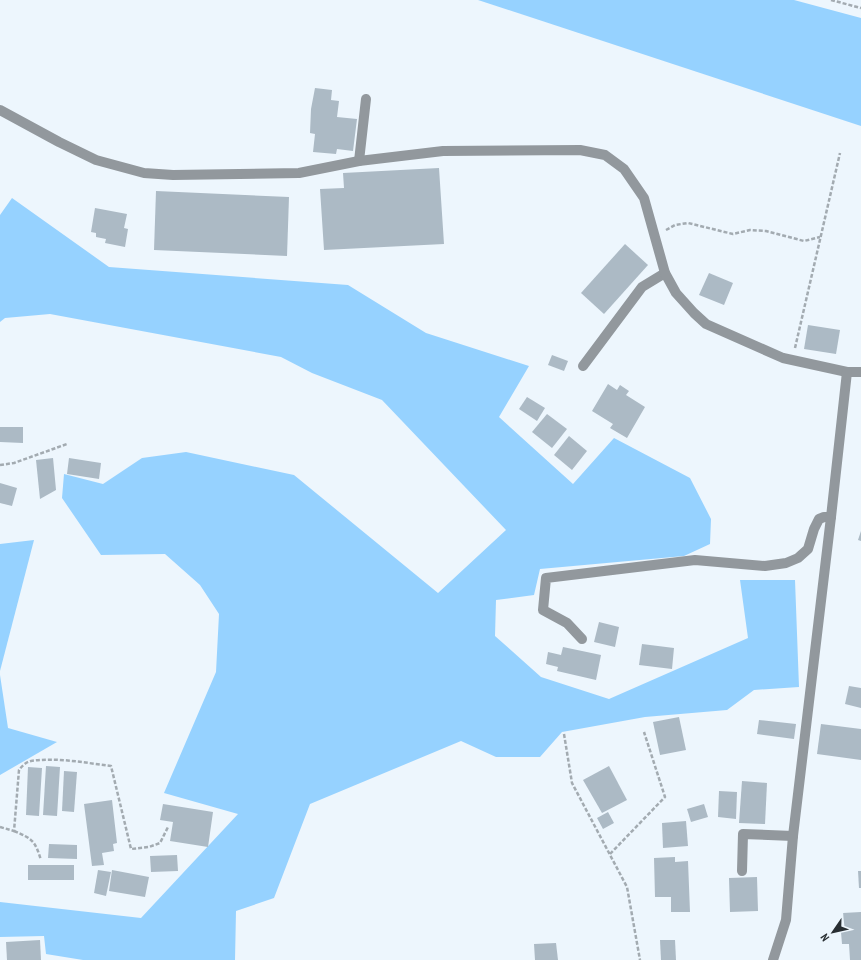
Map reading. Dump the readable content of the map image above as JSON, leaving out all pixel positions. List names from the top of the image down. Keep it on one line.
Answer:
{"north":"bottom left"}
